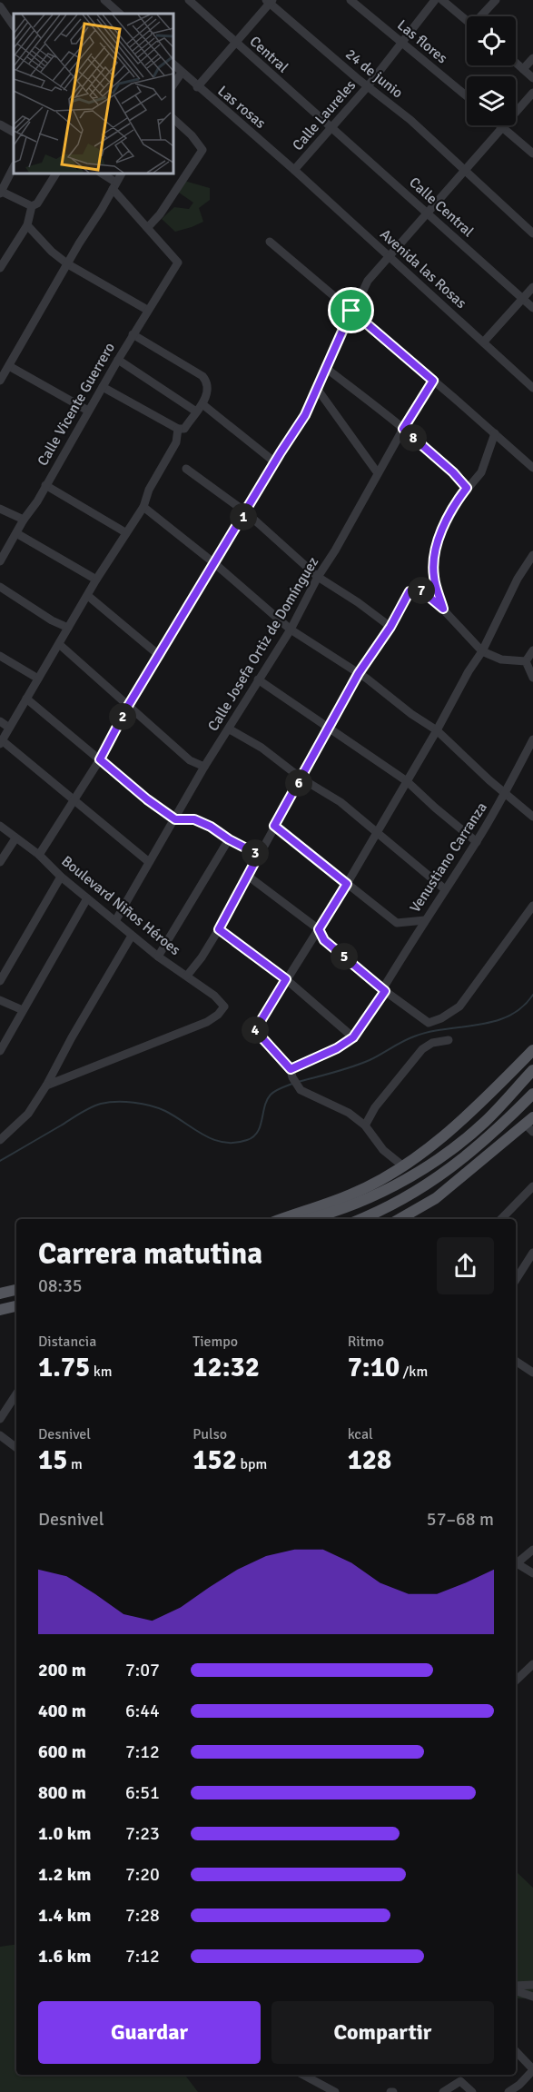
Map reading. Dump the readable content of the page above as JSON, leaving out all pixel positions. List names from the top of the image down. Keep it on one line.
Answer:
{"streets":{"street":["Las flores","Central","24 de junio","Las rosas","Calle Laureles","Calle Central","Avenida las Rosas","Calle Vicente Guerrero","Calle Josefa Ortiz de Domínguez","Venustiano Carranza","Boulevard Niños Héroes"]},"crossings":[["Las flores","Calle Laureles"],["Central","Calle Laureles"],["Central","Calle Central"],["24 de junio","Calle Laureles"],["Las rosas","Calle Laureles"],["Las rosas","Avenida las Rosas"],["Calle Laureles","Calle Central"],["Calle Laureles","Avenida las Rosas"],["Calle Josefa Ortiz de Domínguez","Boulevard Niños Héroes"]],"page":{"pins":["8","1","7","2","6","3","5","4"],"heading":["Carrera matutina","08:35"],"stats":[["Distancia","1.75 km"],["Tiempo","12:32"],["Ritmo","7:10 /km"],["Desnivel","15 m"],["Pulso","152 bpm"],["kcal","128"]],"chart":["Desnivel","57–68 m"],"list":[{"name":"200 m","note":"7:07"},{"name":"400 m","note":"6:44"},{"name":"600 m","note":"7:12"},{"name":"800 m","note":"6:51"},{"name":"1.0 km","note":"7:23"},{"name":"1.2 km","note":"7:20"},{"name":"1.4 km","note":"7:28"},{"name":"1.6 km","note":"7:12"}],"buttons":["Guardar","Compartir"]}}
